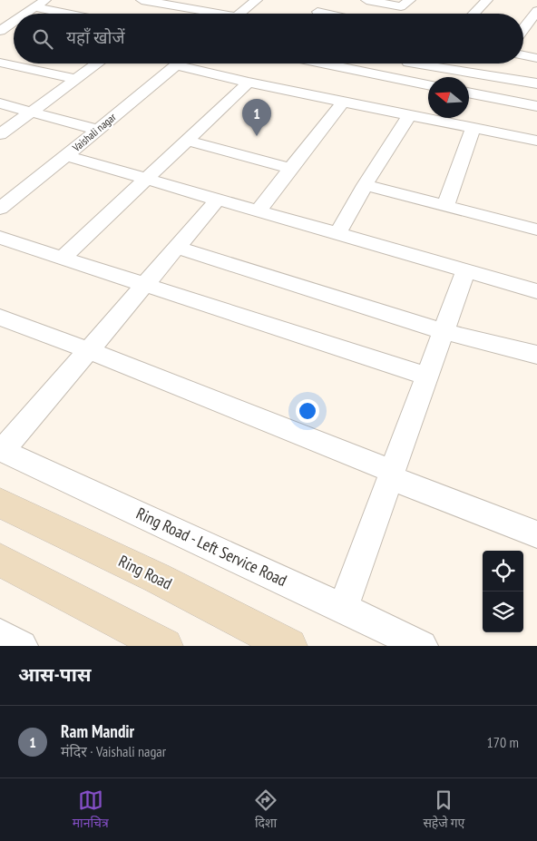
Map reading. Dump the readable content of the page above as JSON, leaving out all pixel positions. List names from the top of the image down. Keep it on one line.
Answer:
{"streets":{"main road":["Ring Road"],"street":["Vaishali nagar","Ring Road - Left Service Road"]},"north":"left","page":{"search":"यहाँ खोजें","pins":"1","heading":"आस-पास","list":[{"mark":"1","name":"Ram Mandir","note":"मंदिर · Vaishali nagar","value":"170 m"}],"nav":["मानचित्र","दिशा","सहेजे गए"]}}
